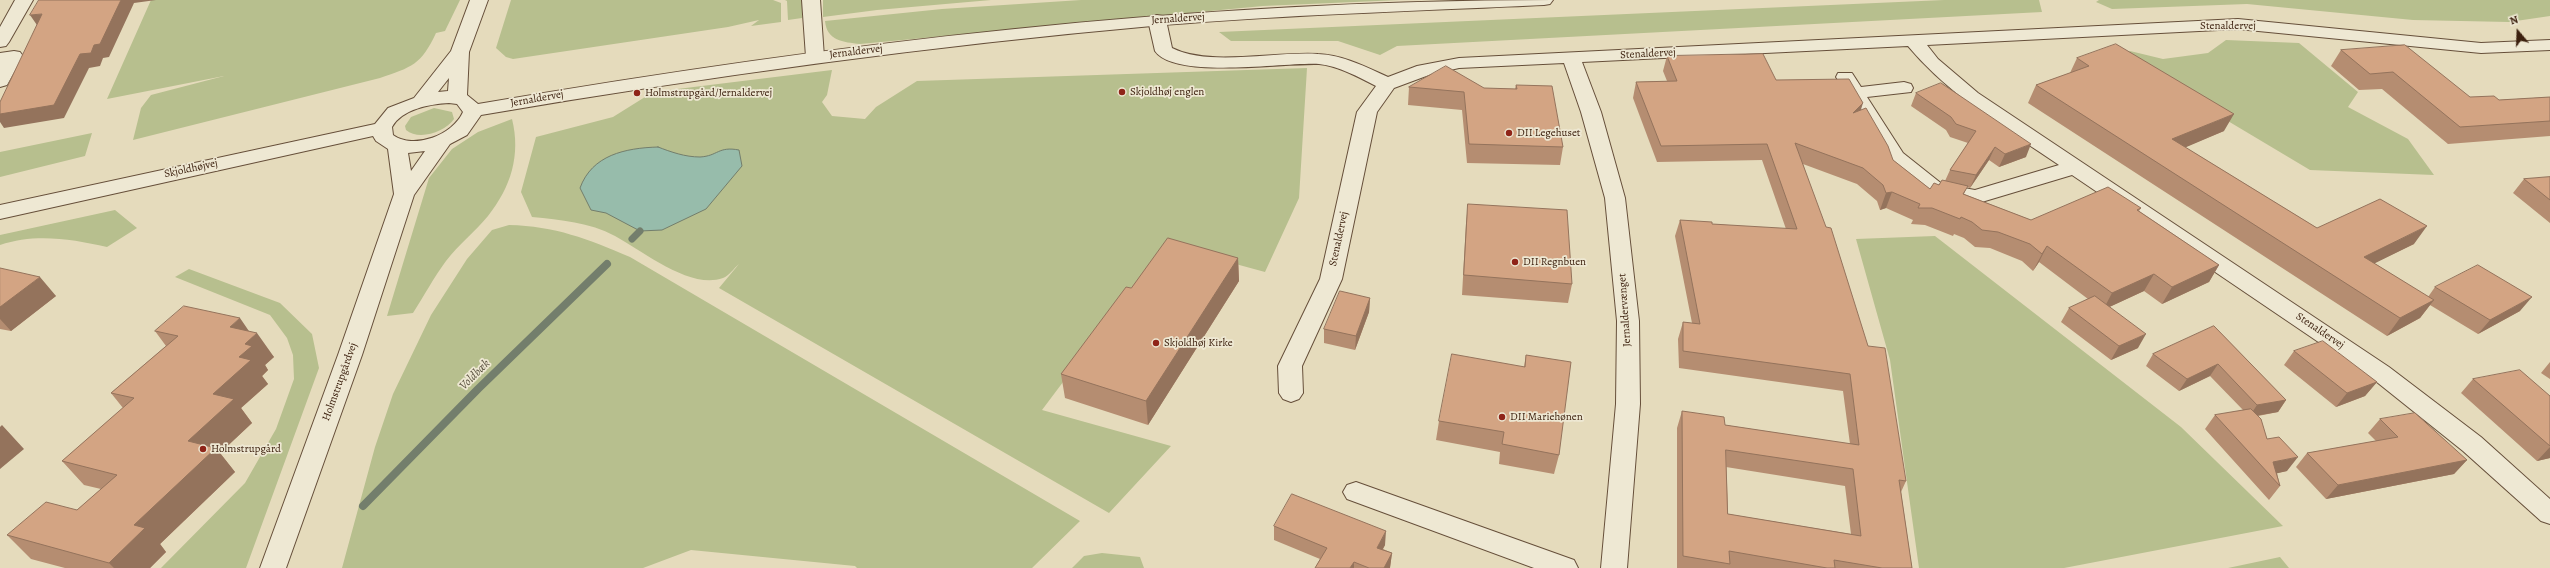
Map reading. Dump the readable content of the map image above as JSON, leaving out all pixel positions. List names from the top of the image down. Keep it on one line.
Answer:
{"streets":{"street":["Jernaldervej","Stenaldervej","Skjoldhøjvej","Jernaldervænget","Holmstrupgårdvej"]},"crossings":[["Stenaldervej","Jernaldervænget"]],"water":["Voldbæk"],"places":["Skjoldhøj englen","Holmstrupgård/Jernaldervej","DII Legehuset","DII Regnbuen","Skjoldhøj Kirke","DII Mariehønen","Holmstrupgård"],"north":"top"}
